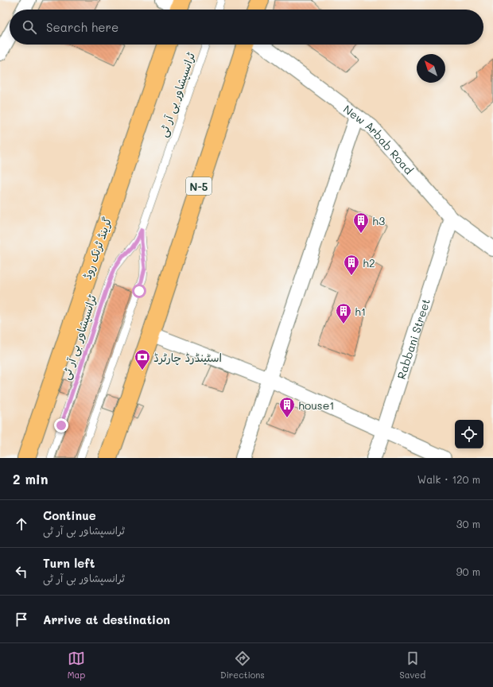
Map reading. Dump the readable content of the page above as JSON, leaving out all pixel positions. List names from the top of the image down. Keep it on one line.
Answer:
{"streets":{"highway":["N-5","گرینڈ ٹرنک روڈ"],"street":["New Arbab Road","Rabbani Street"],"lane":["ٹرانسپشاور بی آر ٹی"]},"crossings":[["New Arbab Road","Rabbani Street"]],"places":{"building":["h3","h2","h1","house1"],"bank":["اسٹینڈرڈ چارٹرڈ"]},"north":"top left","page":{"search":"Search here","heading":["2 min","Walk · 120 m"],"list":[["Continue","ٹرانسپشاور بی آر ٹی","30 m"],["Turn left","ٹرانسپشاور بی آر ٹی","90 m"],"Arrive at destination"],"nav":["Map","Directions","Saved"]}}
